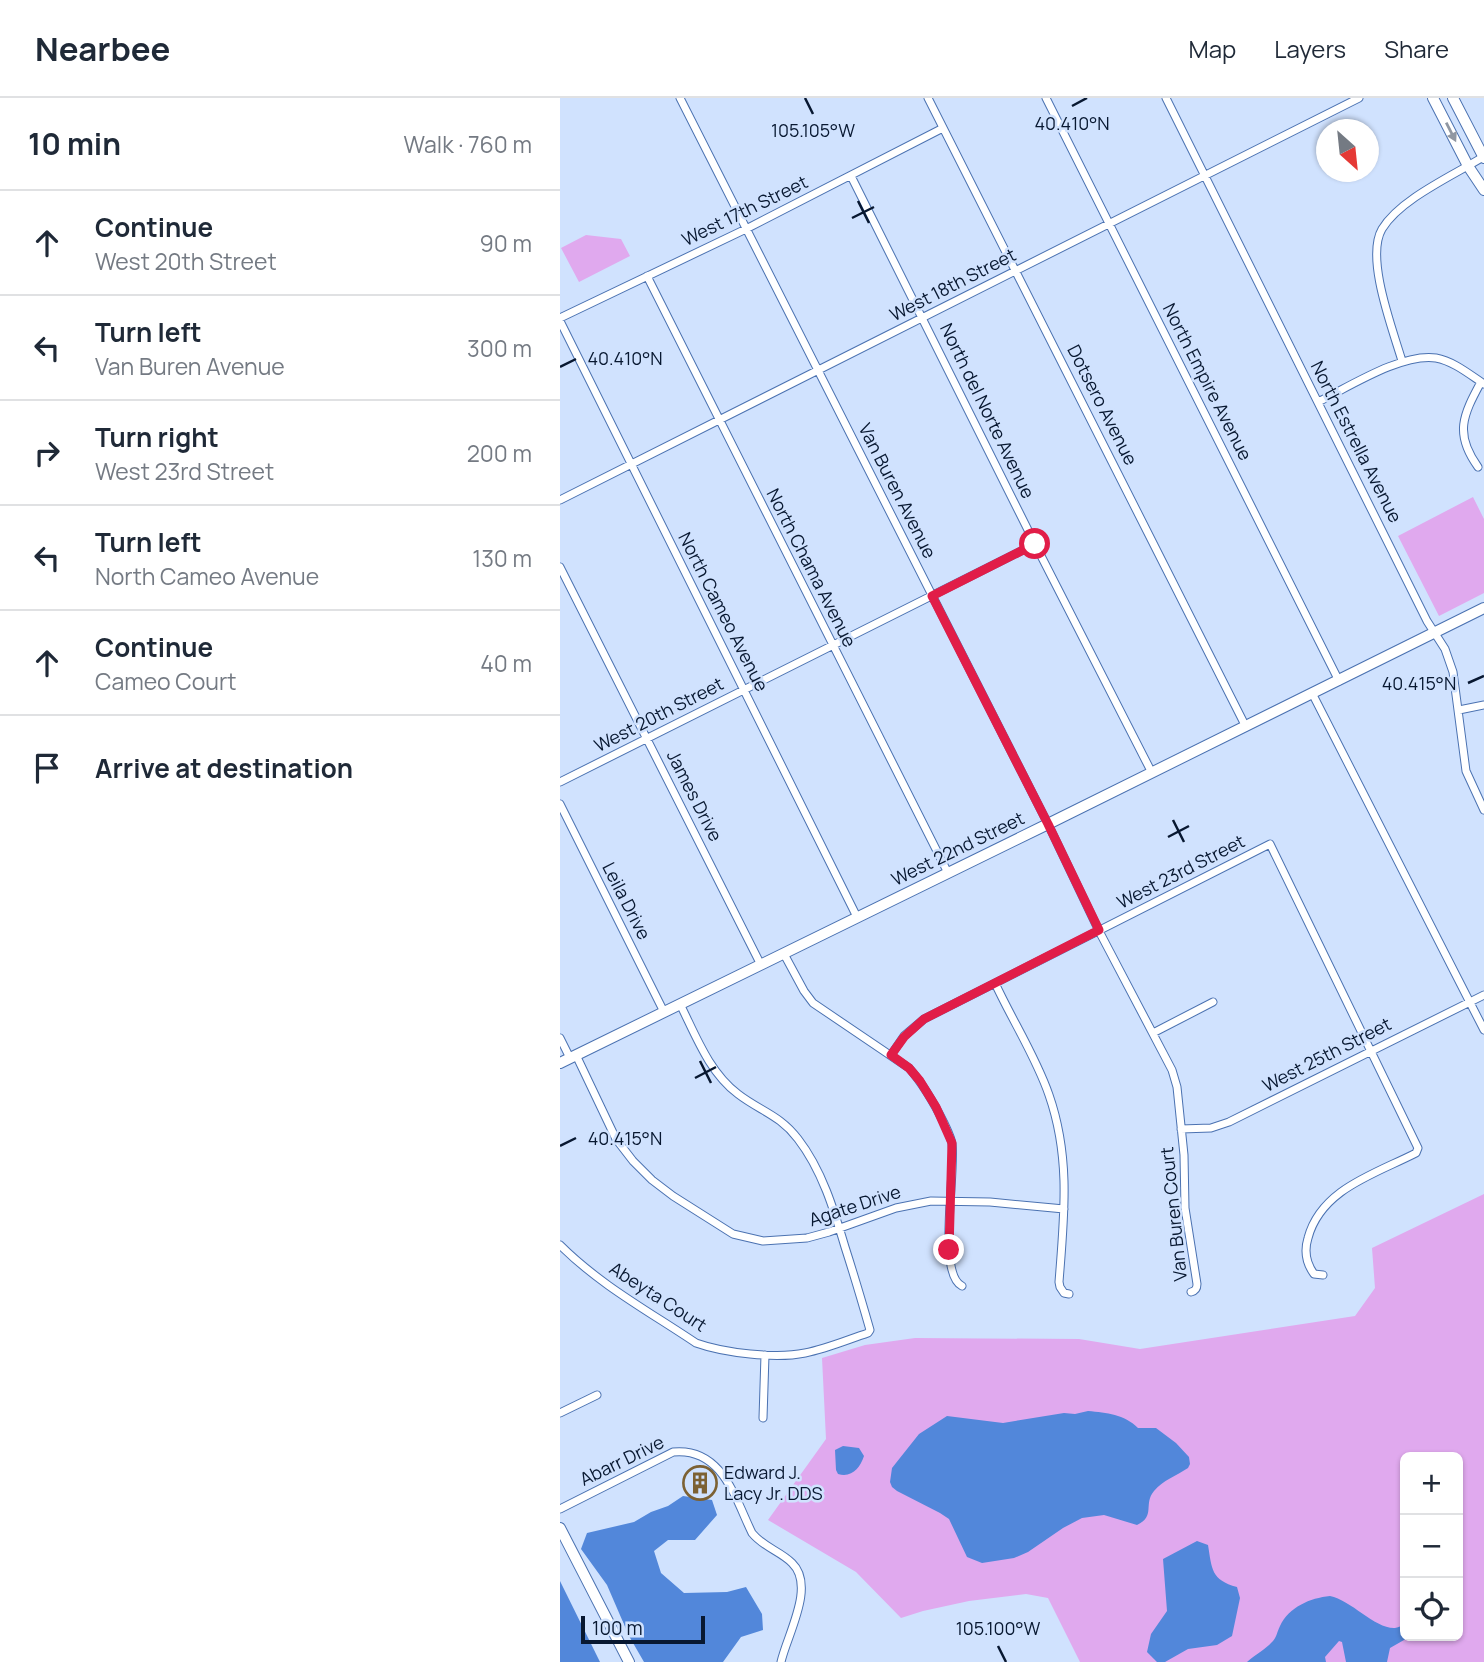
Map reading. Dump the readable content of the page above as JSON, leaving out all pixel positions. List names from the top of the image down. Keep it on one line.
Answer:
{"streets":{"street":["West 17th Street","West 18th Street","North Empire Avenue","Dotsero Avenue","North del Norte Avenue","North Estrella Avenue","Van Buren Avenue","North Chama Avenue","North Cameo Avenue","West 20th Street","James Drive","West 22nd Street","West 23rd Street","Leila Drive","West 25th Street","Agate Drive","Van Buren Court","Abeyta Court","Abarr Drive"]},"crossings":[["West 17th Street","Dotsero Avenue"],["West 17th Street","North del Norte Avenue"],["West 17th Street","Van Buren Avenue"],["West 17th Street","North Chama Avenue"],["West 17th Street","North Cameo Avenue"],["West 18th Street","North Empire Avenue"],["West 18th Street","Dotsero Avenue"],["West 18th Street","North del Norte Avenue"],["West 18th Street","North Estrella Avenue"],["West 18th Street","Van Buren Avenue"],["West 18th Street","North Chama Avenue"],["West 18th Street","North Cameo Avenue"],["North Empire Avenue","West 22nd Street"],["Dotsero Avenue","West 22nd Street"],["North del Norte Avenue","West 20th Street"],["North del Norte Avenue","West 22nd Street"],["North Estrella Avenue","West 22nd Street"],["Van Buren Avenue","West 20th Street"],["Van Buren Avenue","West 22nd Street"],["Van Buren Avenue","West 23rd Street"],["Van Buren Avenue","West 25th Street"],["Van Buren Avenue","Van Buren Court"],["North Chama Avenue","West 20th Street"],["North Chama Avenue","West 22nd Street"],["North Cameo Avenue","West 20th Street"],["North Cameo Avenue","West 22nd Street"],["West 20th Street","James Drive"],["James Drive","West 22nd Street"],["West 22nd Street","Leila Drive"],["West 22nd Street","Agate Drive"],["West 23rd Street","West 25th Street"],["West 25th Street","Van Buren Court"],["Agate Drive","Abeyta Court"]],"places":{"building":["Edward J. Lacy Jr. DDS"]},"scale_bar":"100 m","north":"bottom right","page":{"header":"Nearbee","nav":["Map","Layers","Share"],"heading":["10 min","Walk · 760 m"],"list":[["Continue","West 20th Street","90 m"],["Turn left","Van Buren Avenue","300 m"],["Turn right","West 23rd Street","200 m"],["Turn left","North Cameo Avenue","130 m"],["Continue","Cameo Court","40 m"],"Arrive at destination"],"map_buttons":["+","−"],"scale":"100 m"},"coordinates":["40.410°N","105.105°W","40.415°N","105.100°W"]}
